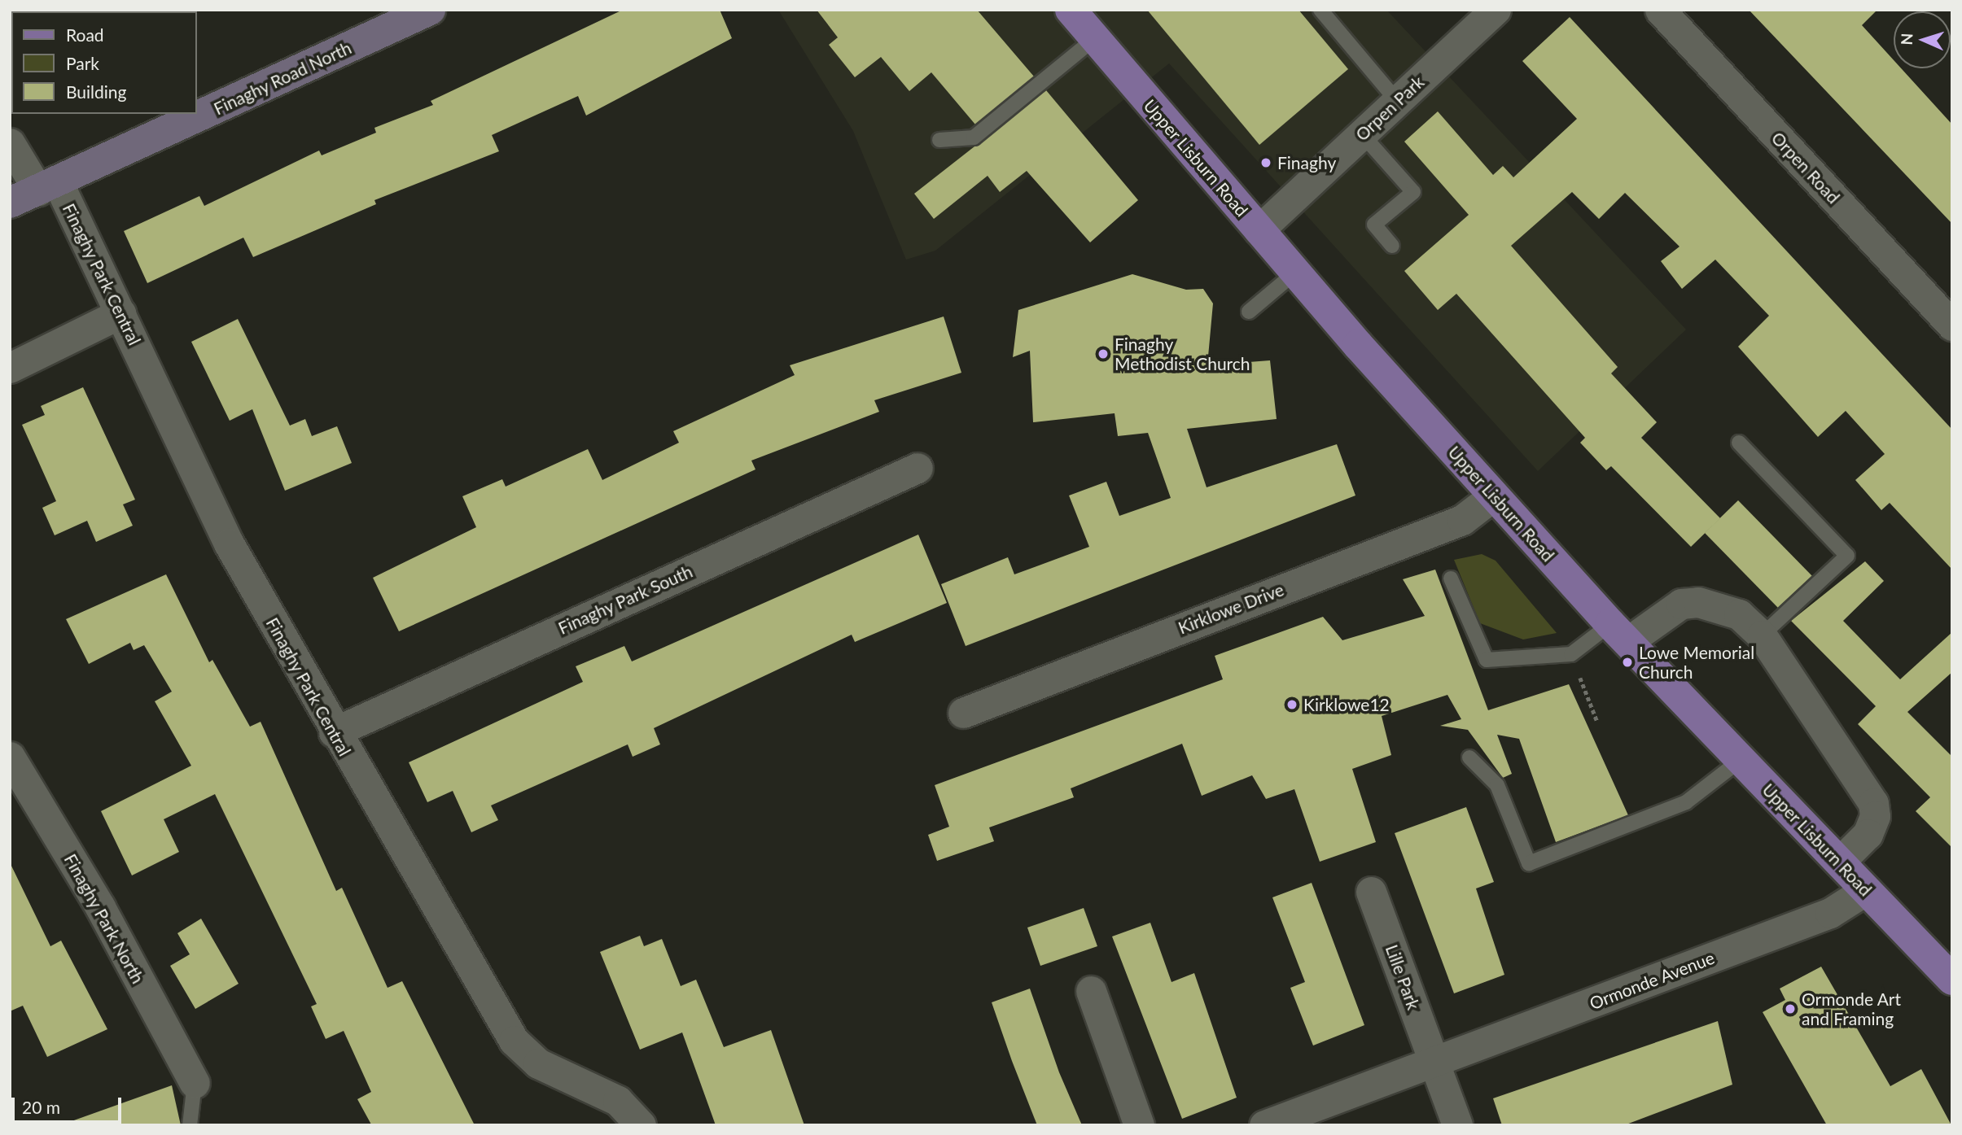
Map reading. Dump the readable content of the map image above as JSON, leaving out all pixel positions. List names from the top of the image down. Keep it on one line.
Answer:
{"streets":{"main road":["Upper Lisburn Road"],"street":["Finaghy Road North","Orpen Park","Orpen Road","Finaghy Park Central","Finaghy Park South","Kirklowe Drive","Finaghy Park North","Lille Park","Ormonde Avenue"]},"crossings":[["Finaghy Road North","Finaghy Park Central"],["Orpen Park","Upper Lisburn Road"],["Upper Lisburn Road","Kirklowe Drive"],["Upper Lisburn Road","Ormonde Avenue"],["Finaghy Park Central","Finaghy Park South"],["Lille Park","Ormonde Avenue"]],"places":["Finaghy","Finaghy Methodist Church","Lowe Memorial Church","Kirklowe12","Ormonde Art and Framing"],"legend":["Road","Park","Building"],"scale_bar":"20 m","north":"left"}
